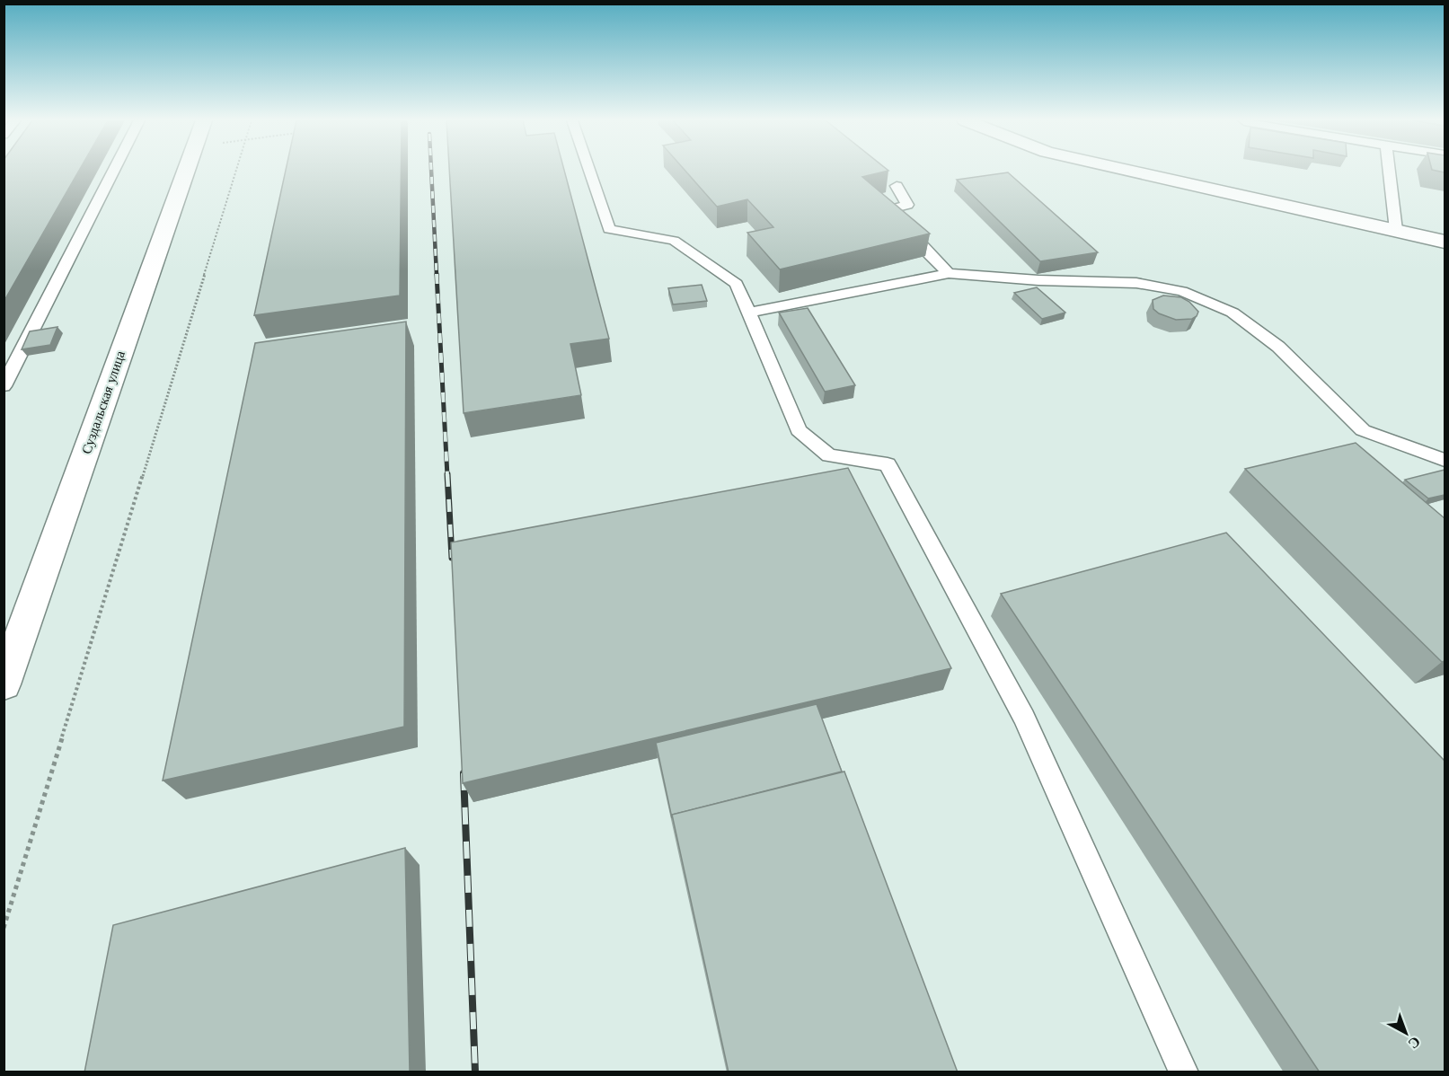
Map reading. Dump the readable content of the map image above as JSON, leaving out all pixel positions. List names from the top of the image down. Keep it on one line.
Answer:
{"streets":{"main road":["Суздальская улица"]},"north":"bottom right"}
